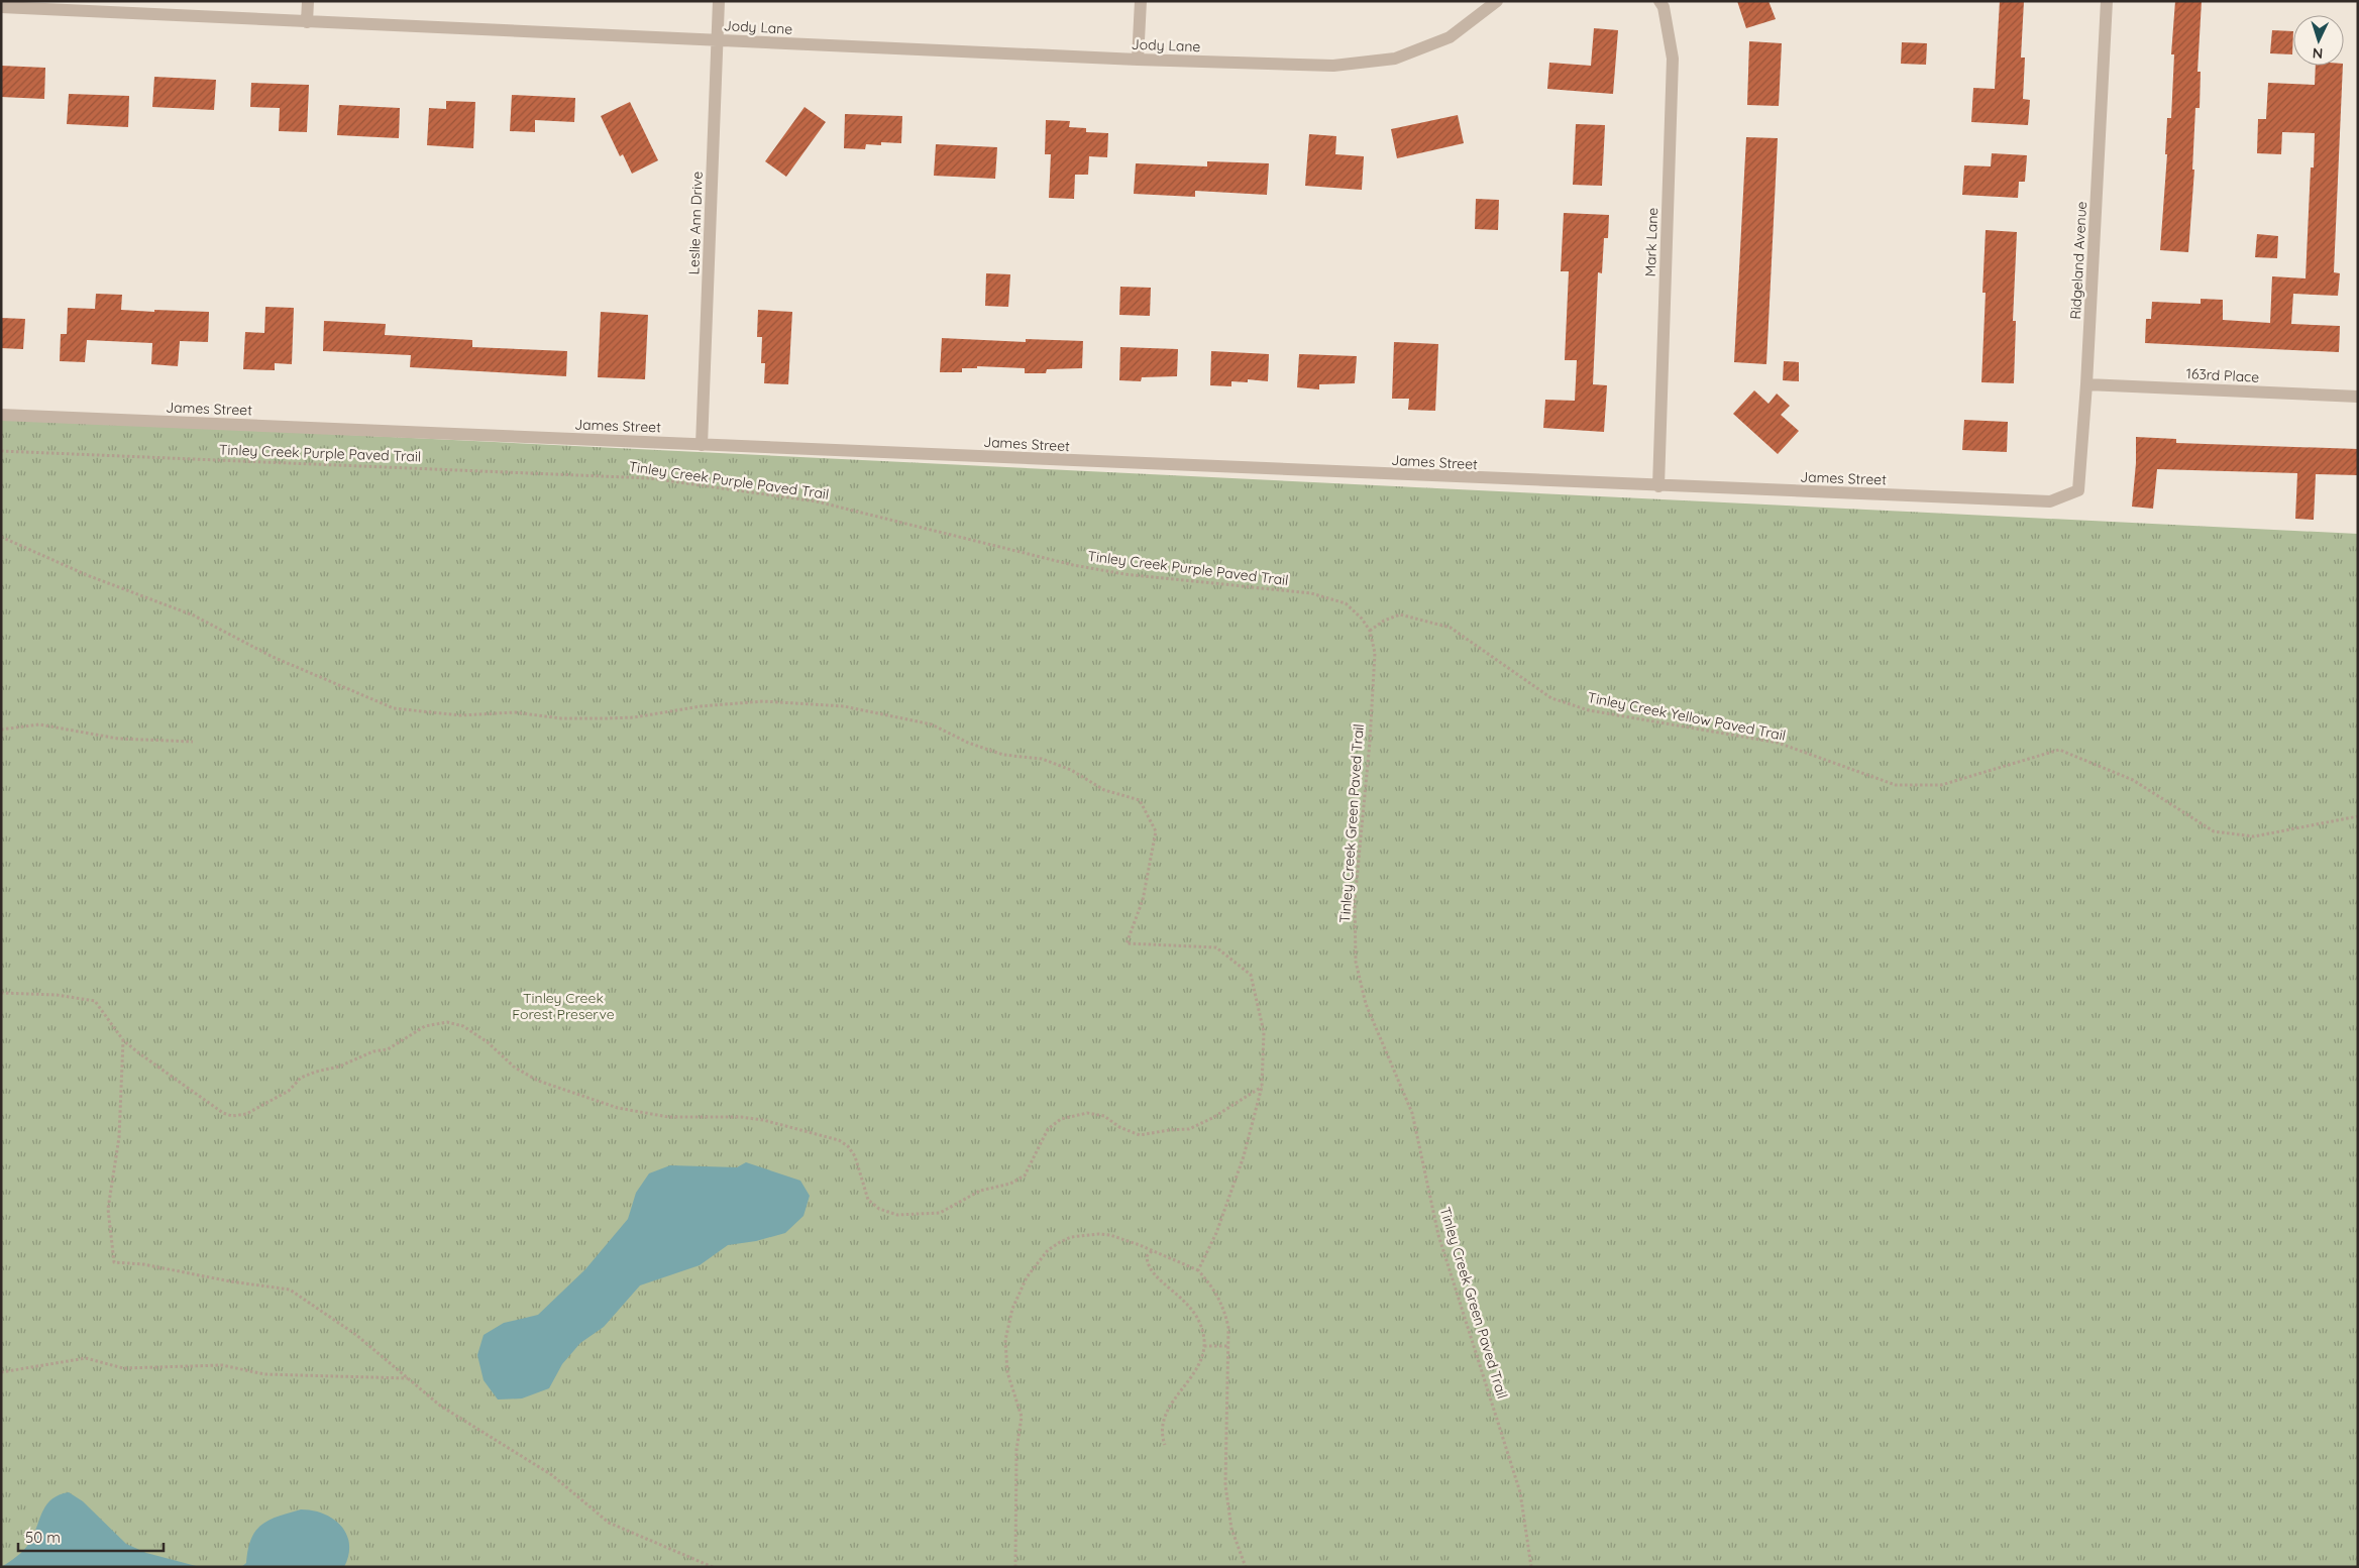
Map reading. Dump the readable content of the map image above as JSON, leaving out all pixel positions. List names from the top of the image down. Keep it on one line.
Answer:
{"streets":{"street":["Jody Lane","Leslie Ann Drive","Mark Lane","Ridgeland Avenue","163rd Place","James Street"],"path":["Tinley Creek Purple Paved Trail","Tinley Creek Yellow Paved Trail","Tinley Creek Green Paved Trail"]},"crossings":[["Jody Lane","Leslie Ann Drive"],["Leslie Ann Drive","James Street"],["Mark Lane","James Street"],["Ridgeland Avenue","163rd Place"],["Ridgeland Avenue","James Street"],["Tinley Creek Purple Paved Trail","Tinley Creek Yellow Paved Trail"],["Tinley Creek Purple Paved Trail","Tinley Creek Green Paved Trail"],["Tinley Creek Yellow Paved Trail","Tinley Creek Green Paved Trail"]],"parks":["Tinley Creek Forest Preserve"],"scale_bar":"50 m","north":"bottom"}
